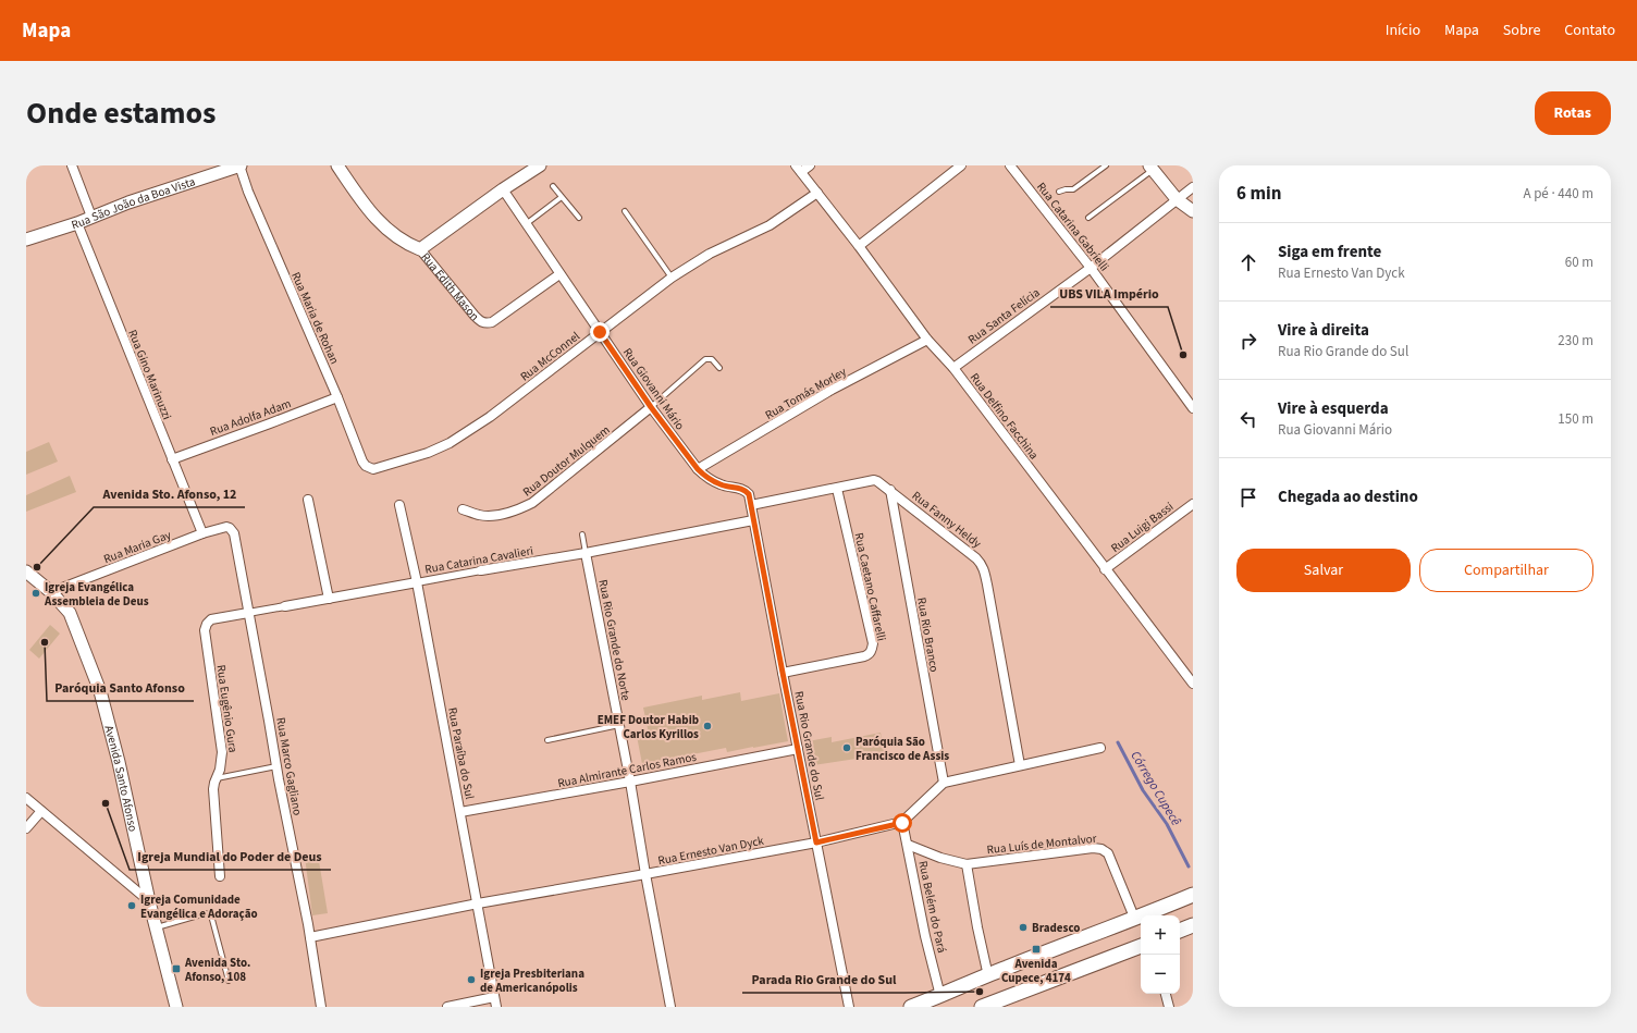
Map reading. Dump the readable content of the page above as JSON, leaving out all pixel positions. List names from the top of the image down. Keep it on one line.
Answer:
{"streets":{"street":["Rua São João da Boa Vista","Rua Catarina Gabrielli","Rua Edith Mason","Rua Santa Felícia","Rua Maria de Rohan","Rua McConnel","Rua Gino Marinuzzi","Rua Giovanni Mário","Rua Tomás Morley","Rua Delfino Facchina","Rua Adolfa Adam","Rua Doutor Mulquem","Rua Fanny Heldy","Rua Luigi Bassi","Rua Maria Gay","Rua Catarina Cavalieri","Rua Caetano Caffarelli","Rua Rio Branco","Rua Rio Grande do Norte","Rua Eugênio Gura","Rua Rio Grande do Sul","Rua Paraíba do Sul","Rua Marco Gagliano","Rua Almirante Carlos Ramos","Avenida Santo Afonso","Rua Luís de Montalvor","Rua Ernesto Van Dyck","Rua Belém do Pará"]},"crossings":[["Rua São João da Boa Vista","Rua Maria de Rohan"],["Rua São João da Boa Vista","Rua Gino Marinuzzi"],["Rua Catarina Gabrielli","Rua Santa Felícia"],["Rua Edith Mason","Rua Giovanni Mário"],["Rua Santa Felícia","Rua Delfino Facchina"],["Rua Maria de Rohan","Rua McConnel"],["Rua Maria de Rohan","Rua Adolfa Adam"],["Rua McConnel","Rua Giovanni Mário"],["Rua McConnel","Rua Delfino Facchina"],["Rua Gino Marinuzzi","Rua Adolfa Adam"],["Rua Gino Marinuzzi","Rua Maria Gay"],["Rua Giovanni Mário","Rua Tomás Morley"],["Rua Giovanni Mário","Rua Doutor Mulquem"],["Rua Giovanni Mário","Rua Rio Grande do Sul"],["Rua Tomás Morley","Rua Delfino Facchina"],["Rua Delfino Facchina","Rua Luigi Bassi"],["Rua Fanny Heldy","Rua Caetano Caffarelli"],["Rua Fanny Heldy","Rua Rio Branco"],["Rua Fanny Heldy","Rua Rio Grande do Sul"],["Rua Maria Gay","Rua Marco Gagliano"],["Rua Maria Gay","Avenida Santo Afonso"],["Rua Catarina Cavalieri","Rua Rio Grande do Norte"],["Rua Catarina Cavalieri","Rua Eugênio Gura"],["Rua Catarina Cavalieri","Rua Rio Grande do Sul"],["Rua Catarina Cavalieri","Rua Paraíba do Sul"],["Rua Catarina Cavalieri","Rua Marco Gagliano"],["Rua Caetano Caffarelli","Rua Rio Grande do Sul"],["Rua Rio Grande do Norte","Rua Almirante Carlos Ramos"],["Rua Rio Grande do Norte","Rua Ernesto Van Dyck"],["Rua Rio Grande do Sul","Rua Almirante Carlos Ramos"],["Rua Rio Grande do Sul","Rua Ernesto Van Dyck"],["Rua Paraíba do Sul","Rua Almirante Carlos Ramos"],["Rua Paraíba do Sul","Rua Ernesto Van Dyck"],["Rua Marco Gagliano","Rua Ernesto Van Dyck"],["Rua Luís de Montalvor","Rua Belém do Pará"],["Rua Ernesto Van Dyck","Rua Belém do Pará"]],"water":["Córrego Cupecê"],"places":{"other":["UBS VILA Império","Avenida Sto. Afonso, 12","Igreja Evangélica Assembleia de Deus","Paróquia Santo Afonso","EMEF Doutor Habib Carlos Kyrillos","Paróquia São Francisco de Assis","Igreja Mundial do Poder de Deus","Igreja Comunidade Evangélica e Adoração","Bradesco","Igreja Presbiteriana de Americanópolis","Parada Rio Grande do Sul"],"transit":["Avenida Cupece, 4174","Avenida Sto. Afonso, 108"]},"page":{"header":"Mapa","nav":["Início","Mapa","Sobre","Contato"],"title":"Onde estamos","buttons":["Rotas",["Salvar","Compartilhar"]],"heading":["6 min","A pé · 440 m"],"list":[["Siga em frente","Rua Ernesto Van Dyck","60 m"],["Vire à direita","Rua Rio Grande do Sul","230 m"],["Vire à esquerda","Rua Giovanni Mário","150 m"],"Chegada ao destino"],"map_buttons":["+","−"]}}
